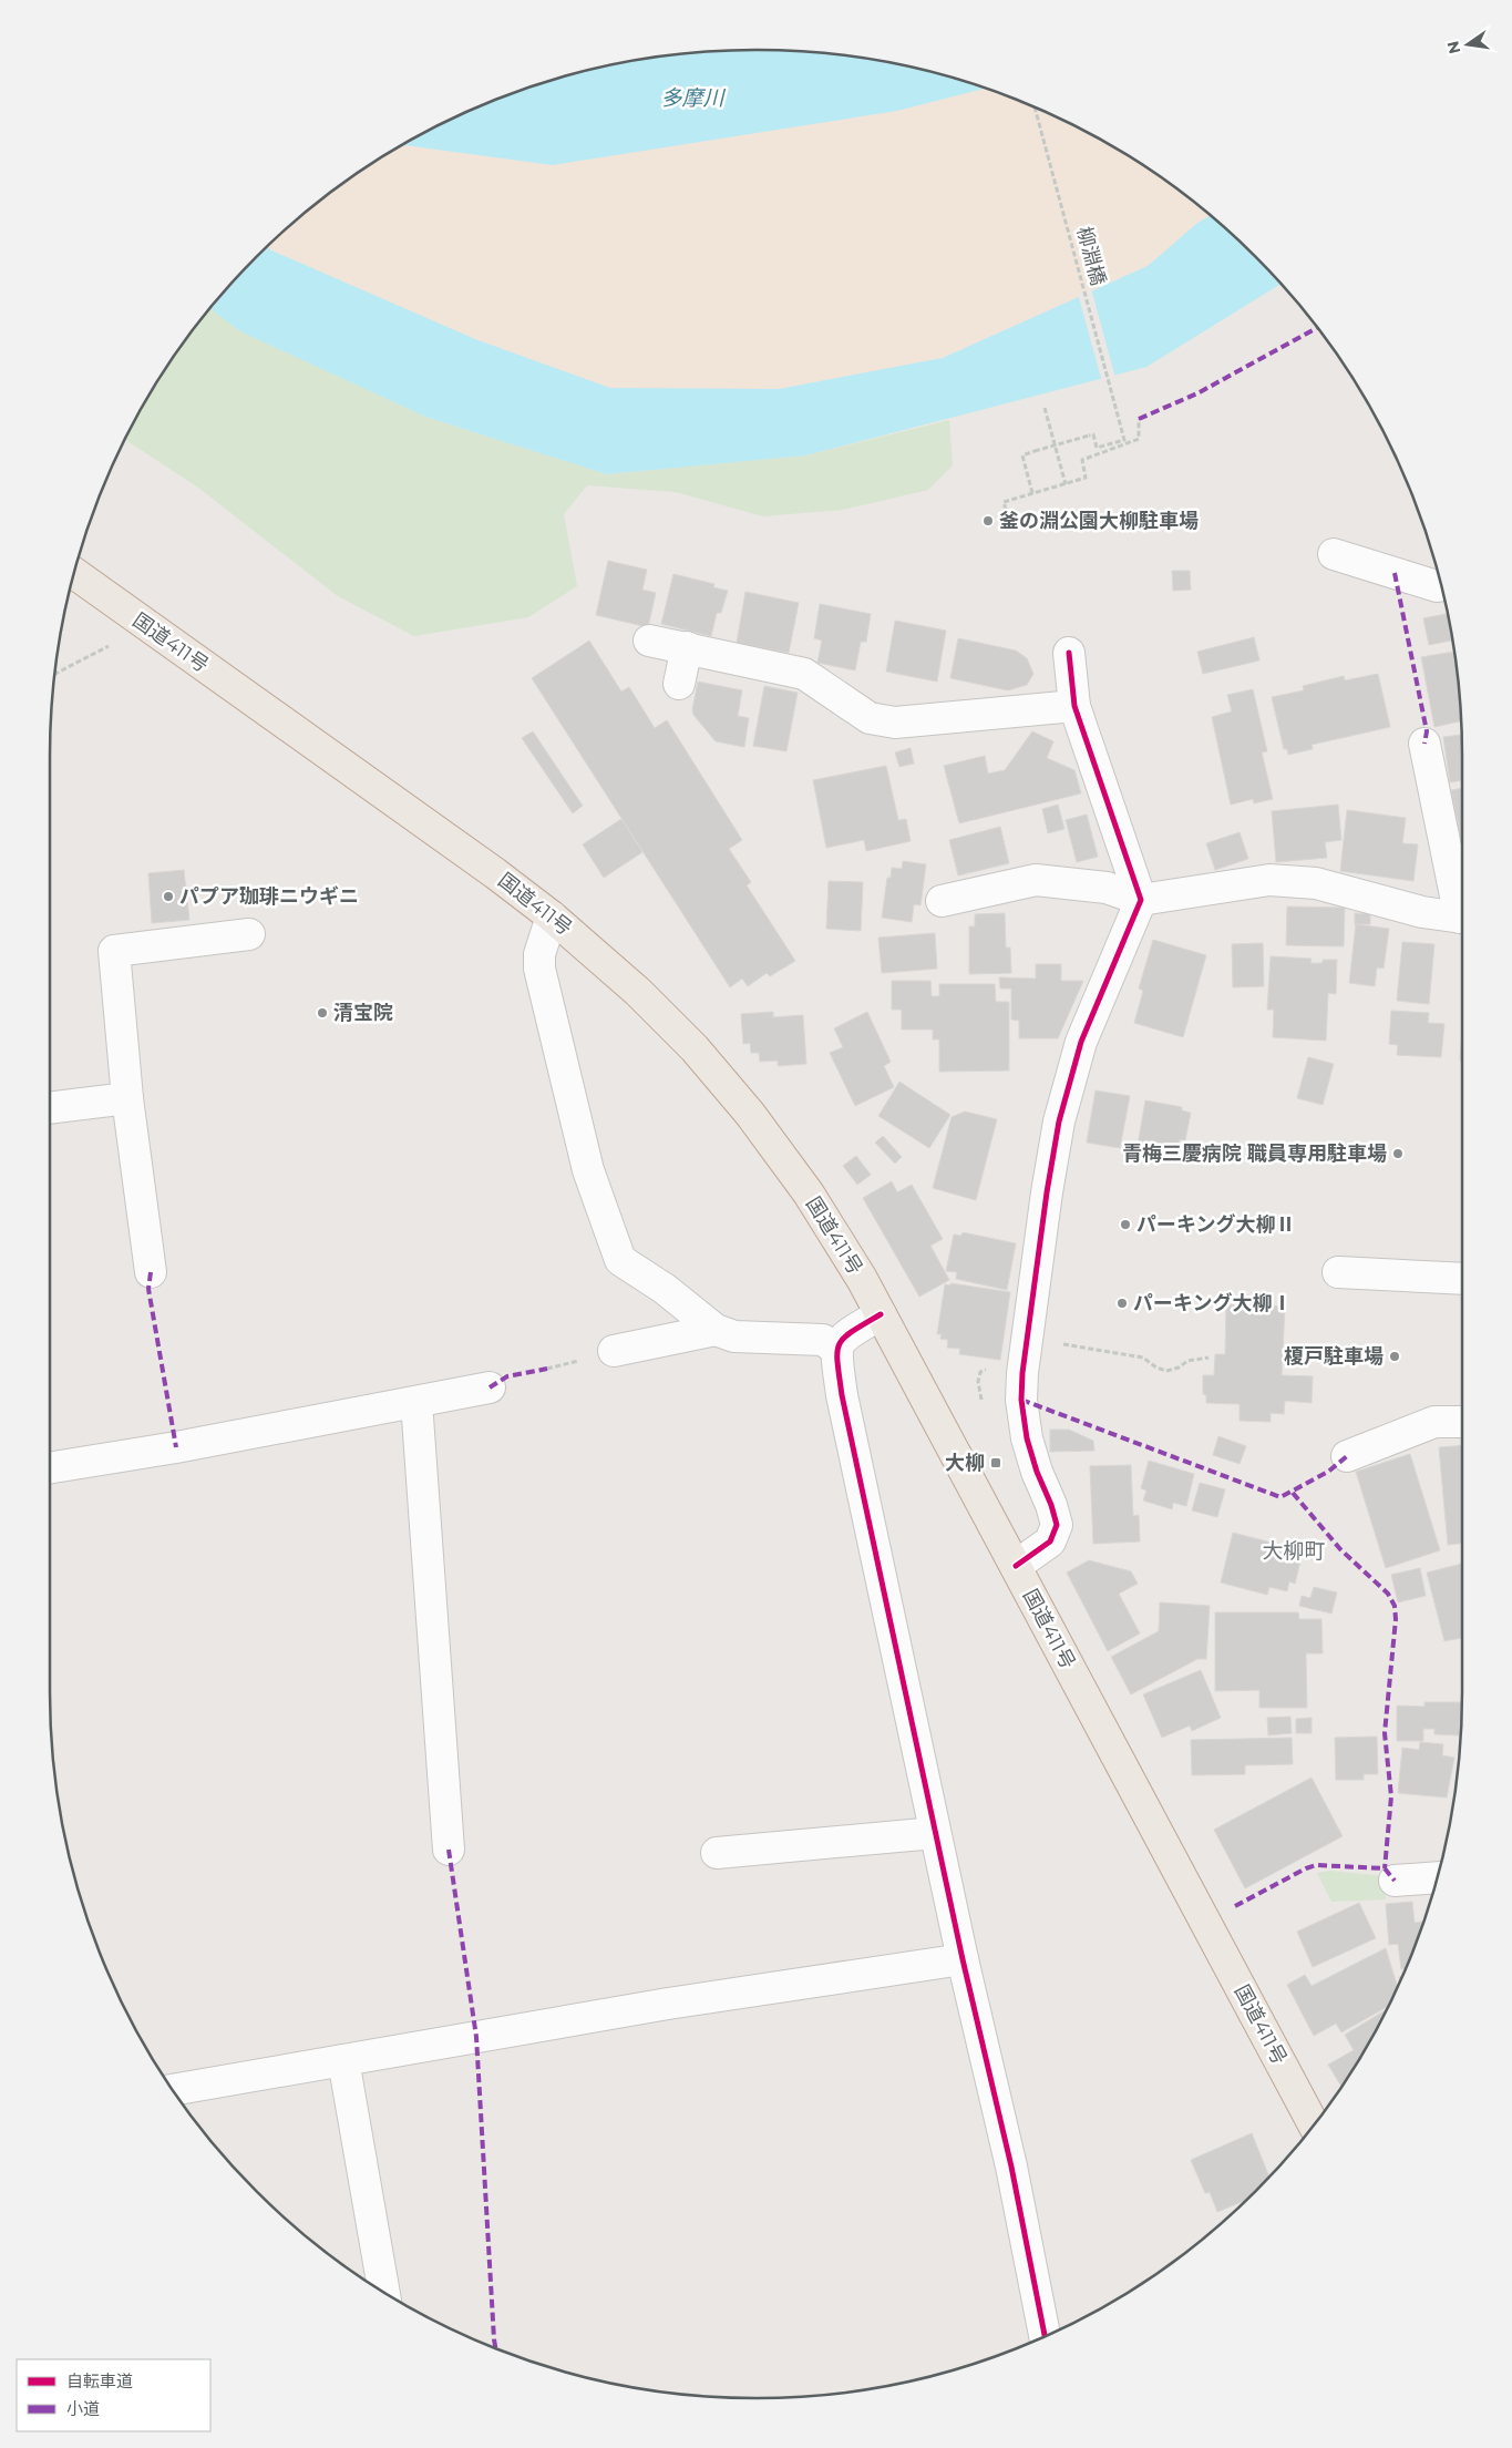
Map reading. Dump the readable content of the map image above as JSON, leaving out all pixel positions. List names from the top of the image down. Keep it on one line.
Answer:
{"streets":{"highway":["国道411号"],"path":["柳淵橋"]},"districts":["大柳町"],"water":["多摩川"],"places":{"other":["釜の淵公園大柳駐車場","パプア珈琲ニウギニ","清宝院","青梅三慶病院 職員専用駐車場","パーキング大柳Ⅱ","パーキング大柳Ⅰ","榎戸駐車場"],"transit":["大柳"]},"legend":["自転車道","小道"],"north":"left"}
